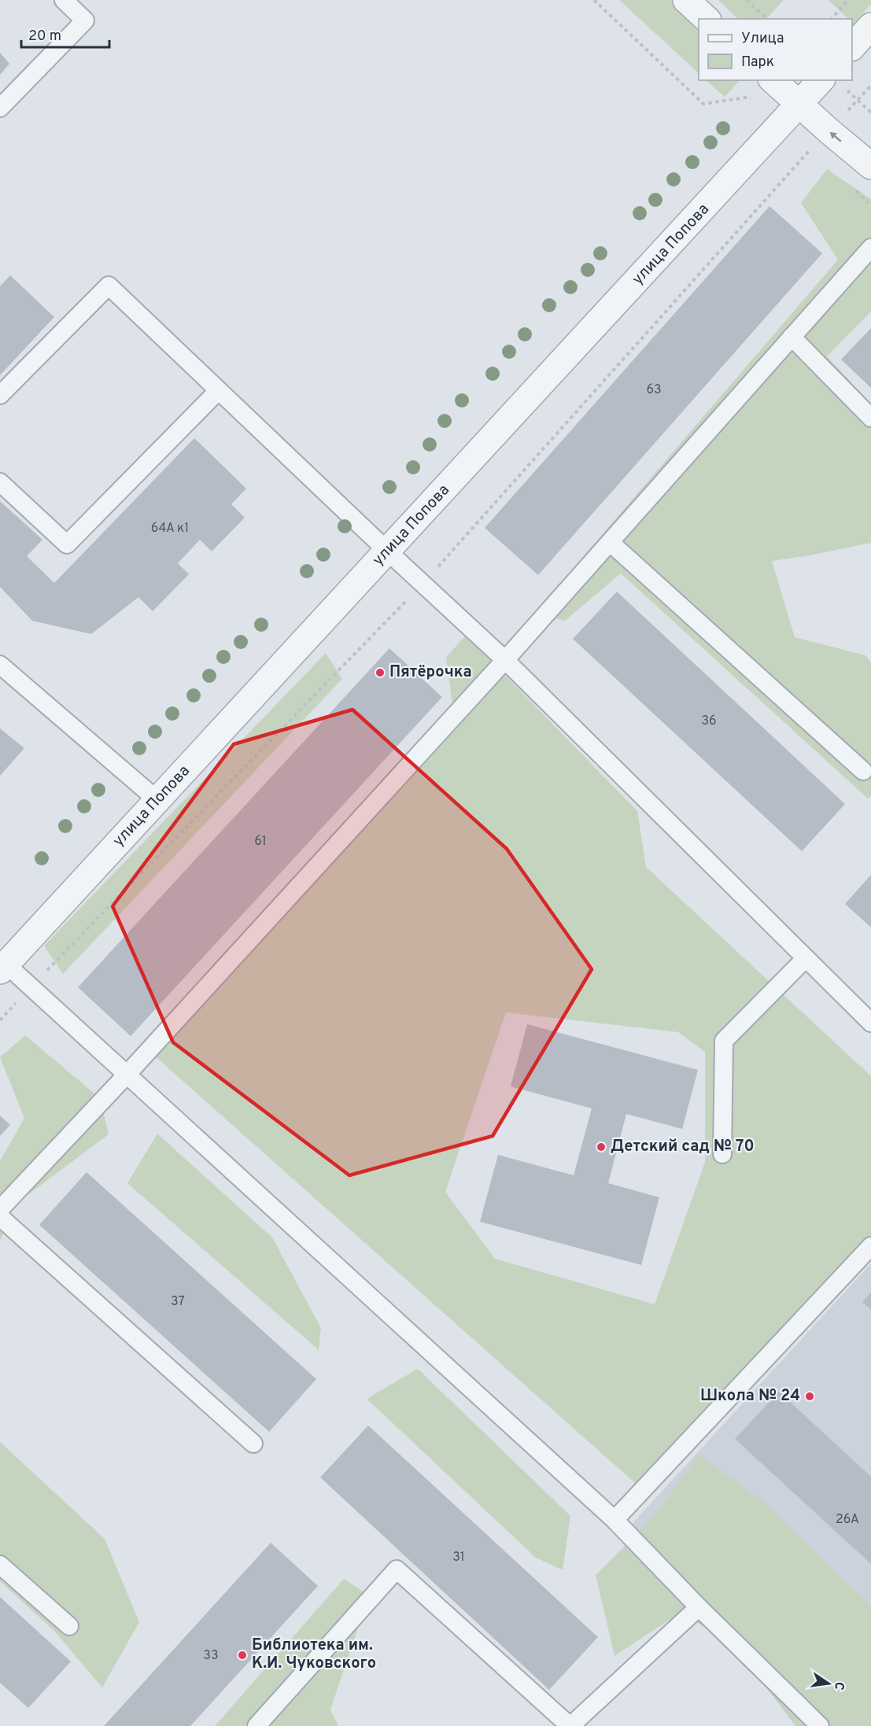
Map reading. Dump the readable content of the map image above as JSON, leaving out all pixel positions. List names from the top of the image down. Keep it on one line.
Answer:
{"streets":{"street":["улица Попова"]},"places":["Пятёрочка","Детский сад № 70","Школа № 24","Библиотека им. К.И. Чуковского"],"house_numbers":["63","64А к1","36","61","37","26А","31","33"],"legend":["Улица","Парк"],"scale_bar":"20 m","north":"right"}
